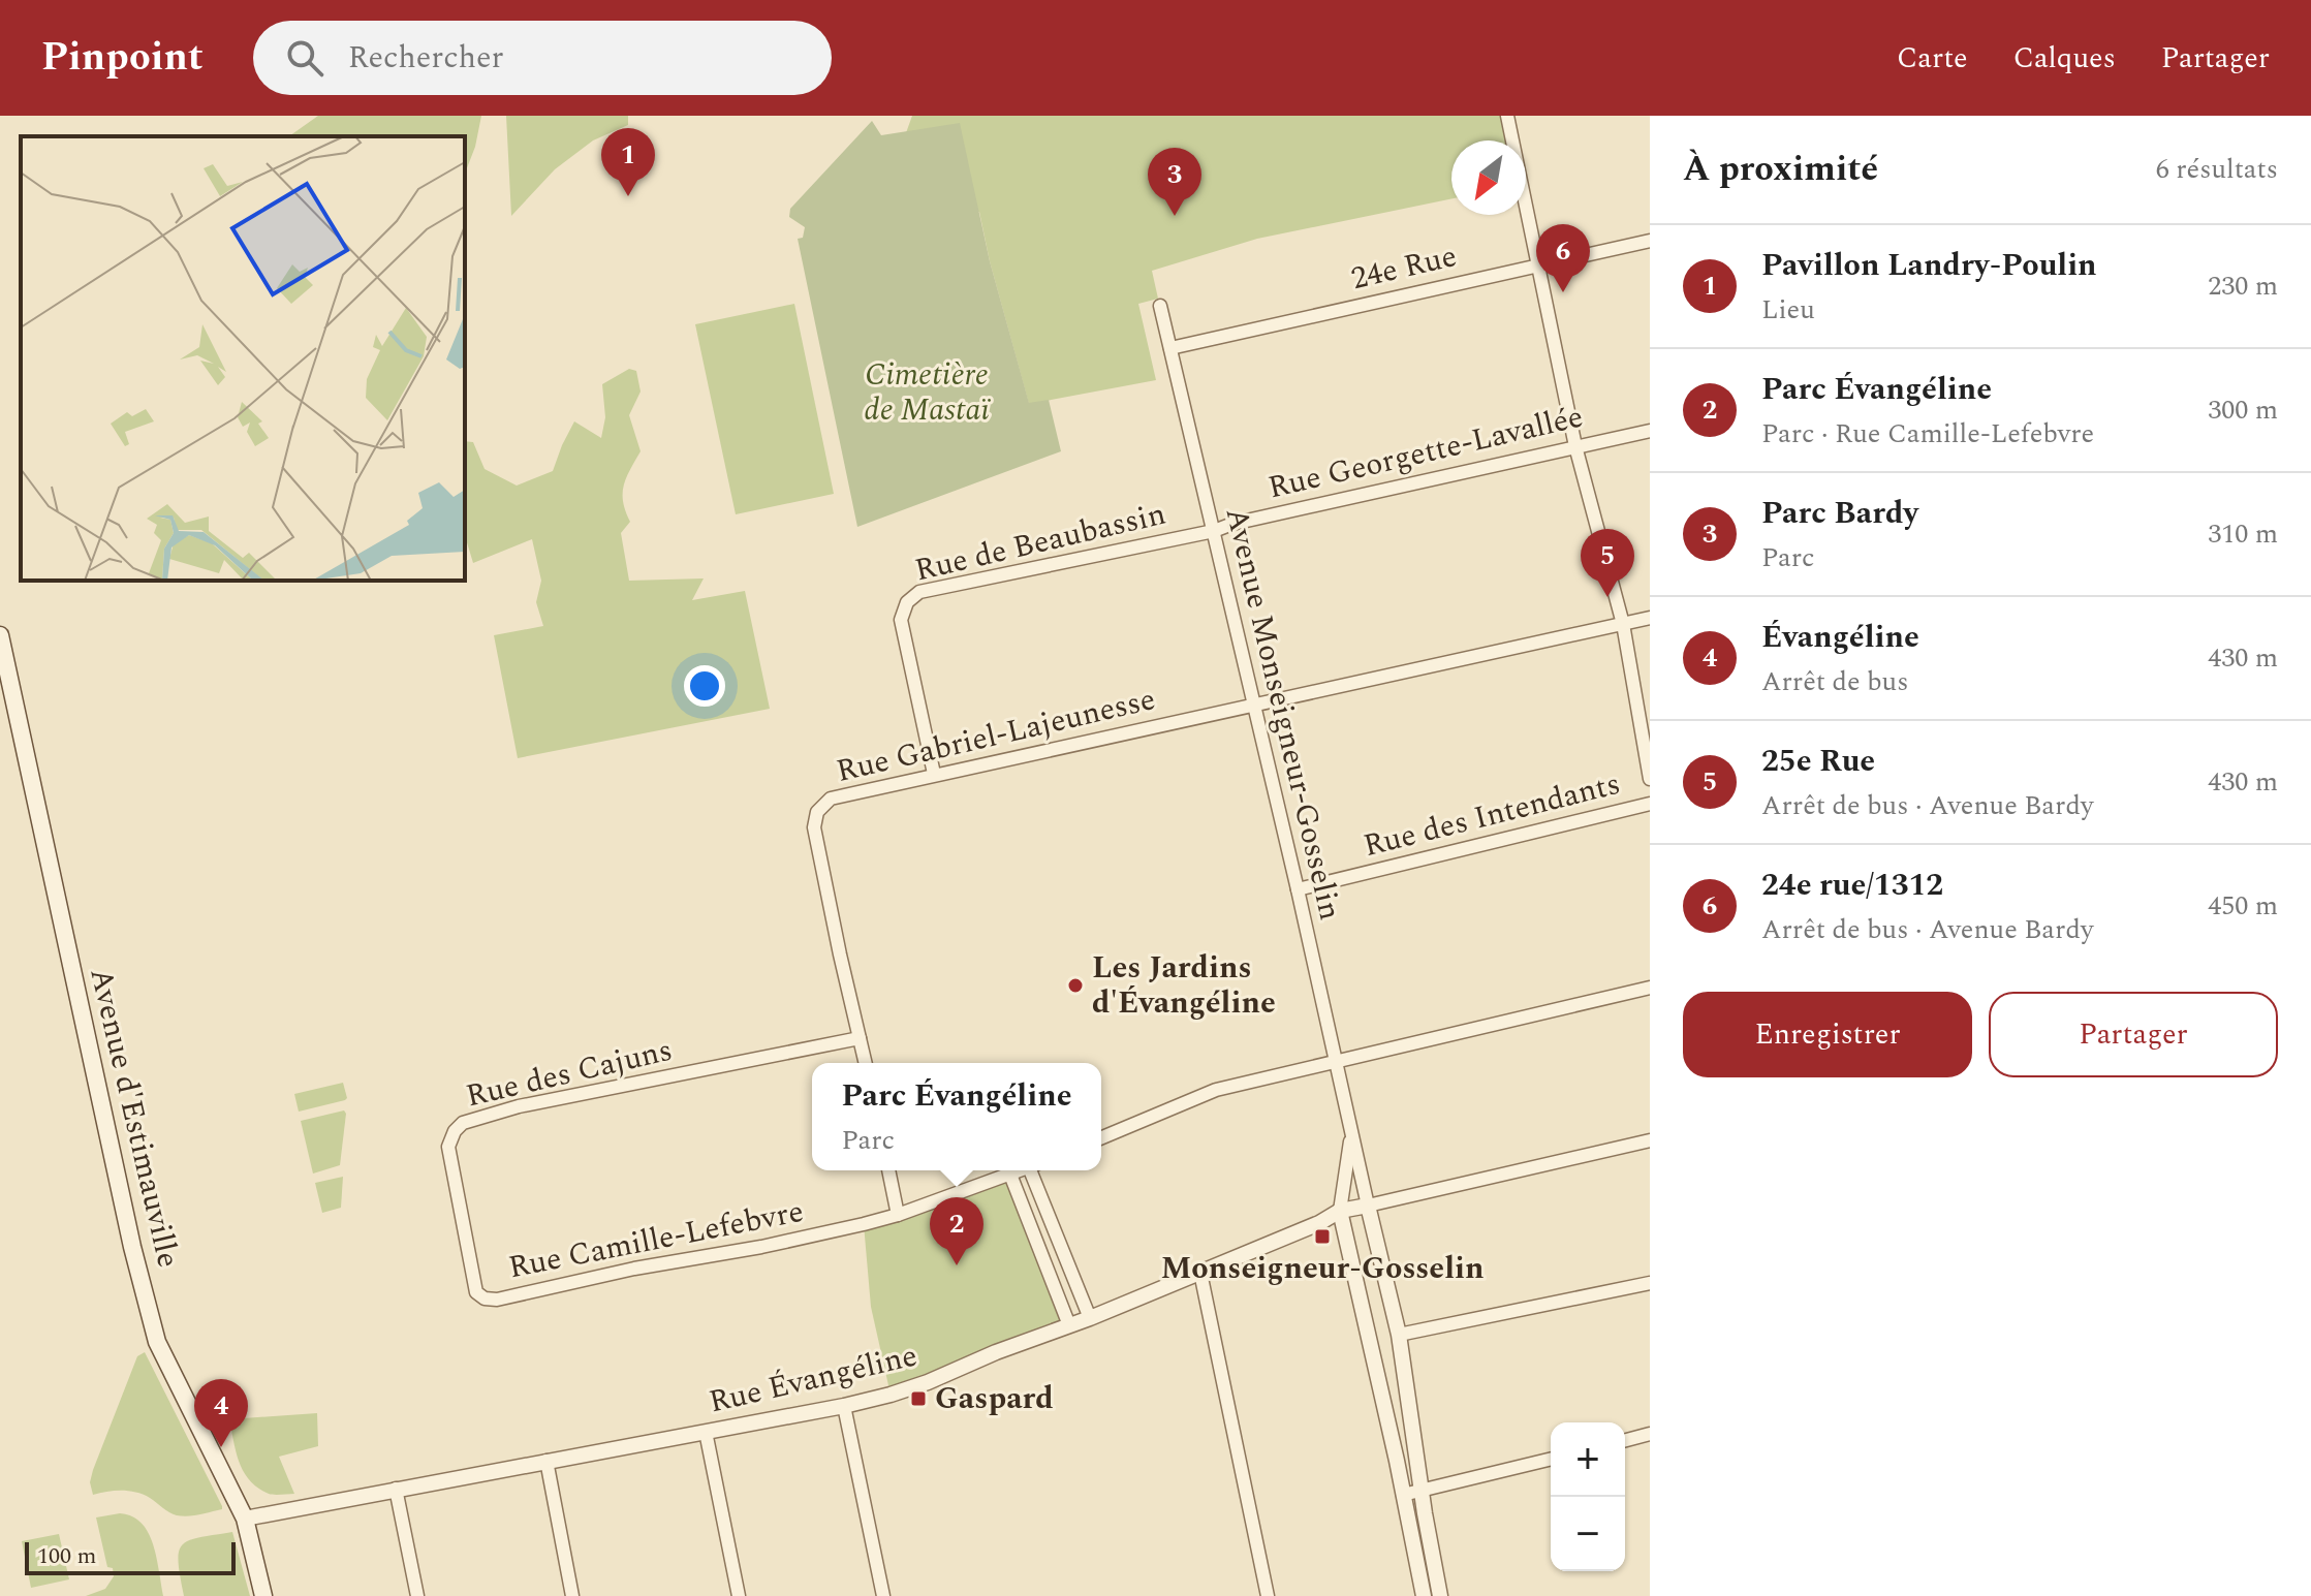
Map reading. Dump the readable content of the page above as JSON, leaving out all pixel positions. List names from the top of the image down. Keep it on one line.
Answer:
{"streets":{"main road":["Avenue d'Estimauville"],"street":["24e Rue","Rue Georgette-Lavallée","Rue de Beaubassin","Avenue Monseigneur-Gosselin","Rue Gabriel-Lajeunesse","Rue des Intendants","Rue des Cajuns","Rue Camille-Lefebvre","Rue Évangéline"]},"crossings":[["24e Rue","Avenue Monseigneur-Gosselin"],["Rue Georgette-Lavallée","Rue de Beaubassin"],["Rue Georgette-Lavallée","Avenue Monseigneur-Gosselin"],["Rue de Beaubassin","Avenue Monseigneur-Gosselin"],["Rue de Beaubassin","Rue Gabriel-Lajeunesse"],["Avenue Monseigneur-Gosselin","Rue Gabriel-Lajeunesse"],["Avenue Monseigneur-Gosselin","Rue des Intendants"],["Avenue Monseigneur-Gosselin","Rue Évangéline"],["Rue Gabriel-Lajeunesse","Rue des Cajuns"],["Rue des Cajuns","Rue Camille-Lefebvre"],["Avenue d'Estimauville","Rue Évangéline"]],"parks":["Cimetière de Mastaï"],"places":{"other":["Les Jardins d'Évangéline"],"transit":["Monseigneur-Gosselin","Gaspard"]},"scale_bar":"100 m","north":"bottom left","page":{"header":"Pinpoint","search":"Rechercher","nav":["Carte","Calques","Partager"],"heading":["À proximité","6 résultats"],"pins":["1","3","6","5","2","4"],"list":[{"mark":"1","name":"Pavillon Landry-Poulin","note":"Lieu","value":"230 m"},{"mark":"2","name":"Parc Évangéline","note":"Parc · Rue Camille-Lefebvre","value":"300 m"},{"mark":"3","name":"Parc Bardy","note":"Parc","value":"310 m"},{"mark":"4","name":"Évangéline","note":"Arrêt de bus","value":"430 m"},{"mark":"5","name":"25e Rue","note":"Arrêt de bus · Avenue Bardy","value":"430 m"},{"mark":"6","name":"24e rue/1312","note":"Arrêt de bus · Avenue Bardy","value":"450 m"}],"buttons":["Enregistrer","Partager"],"popup":["Parc Évangéline","Parc"],"map_buttons":["+","−"],"scale":"100 m"}}
